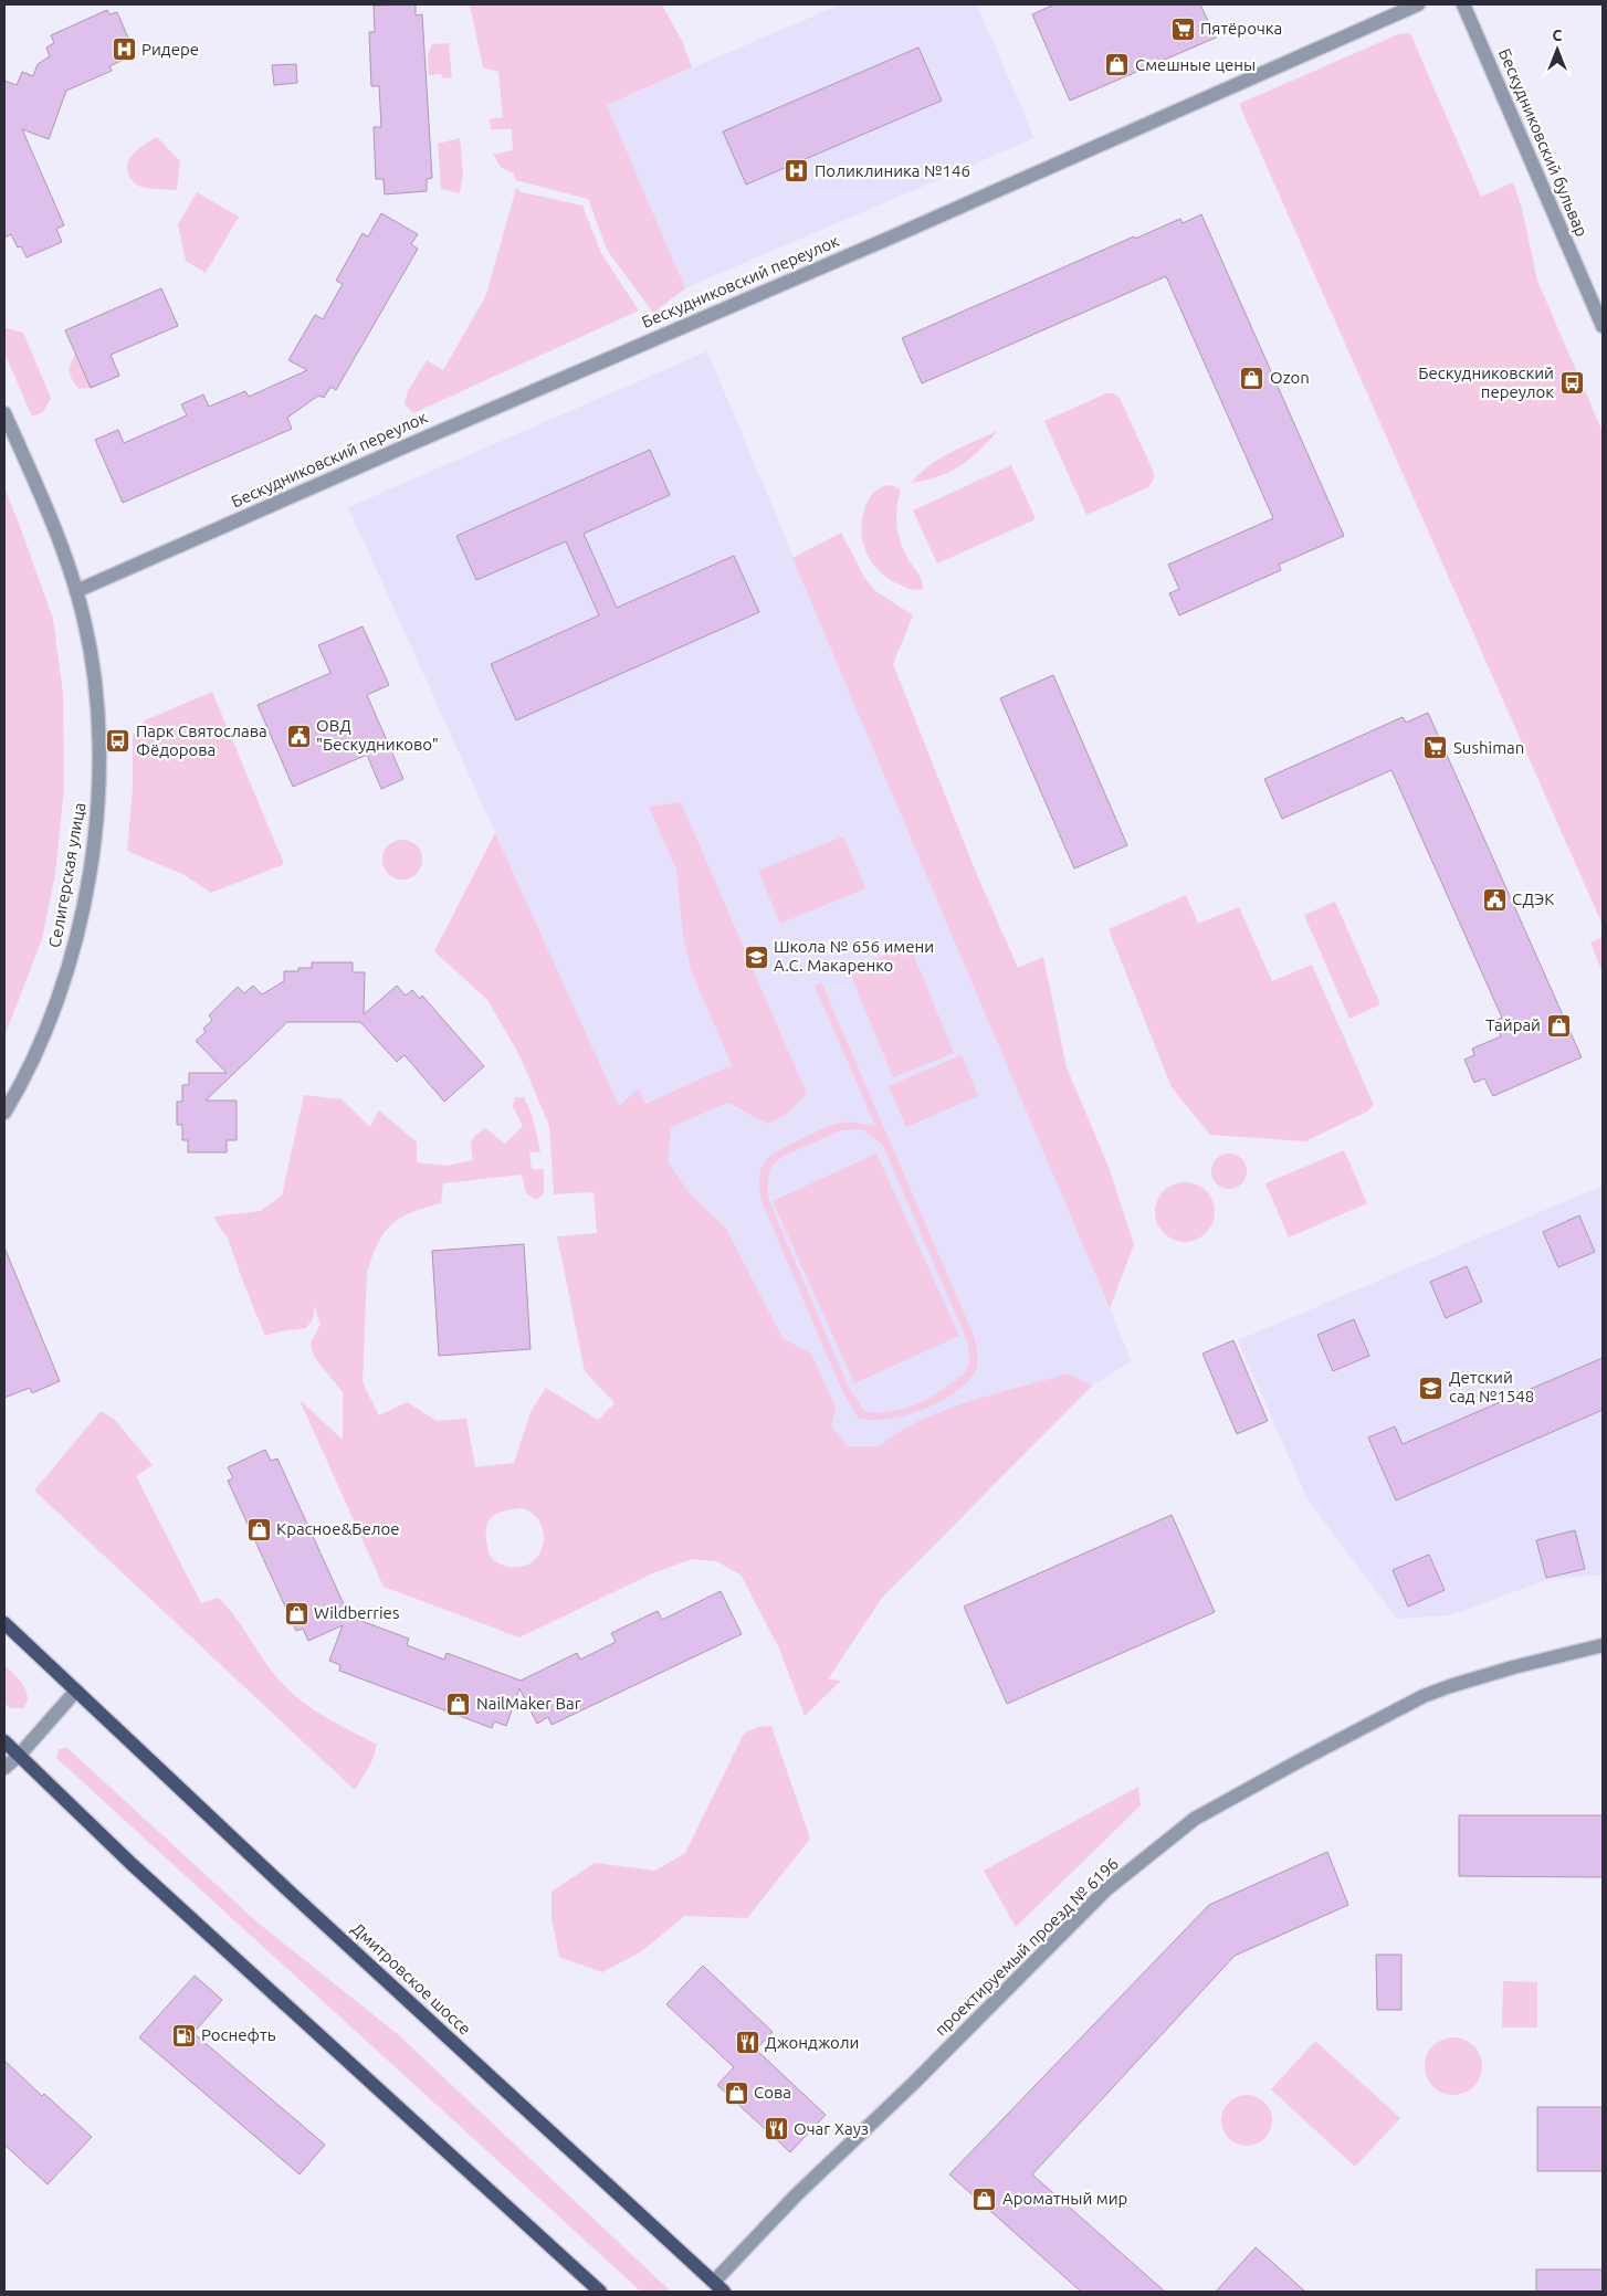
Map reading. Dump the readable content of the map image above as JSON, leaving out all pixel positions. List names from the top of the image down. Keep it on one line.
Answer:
{"streets":{"main road":["Дмитровское шоссе"],"street":["Бескудниковский бульвар","Бескудниковский переулок","Селигерская улица","проектируемый проезд № 6196"]},"crossings":[["Бескудниковский переулок","Селигерская улица"],["проектируемый проезд № 6196","Дмитровское шоссе"]],"places":{"supermarket":["Пятёрочка","Sushiman"],"hospital":["Ридере","Поликлиника №146"],"shop":["Смешные цены","Ozon","Тайрай","Красное&Белое","Wildberries","NailMaker Bar","Сова","Ароматный мир"],"bus stop":["Бескудниковский переулок","Парк Святослава Фёдорова"],"public building":["ОВД \"Бескудниково\"","СДЭК"],"school or university":["Школа № 656 имени А.С. Макаренко","Детский сад №1548"],"fuel station":["Роснефть"],"restaurant":["Джонджоли","Очаг Хауз"]},"north":"top"}
